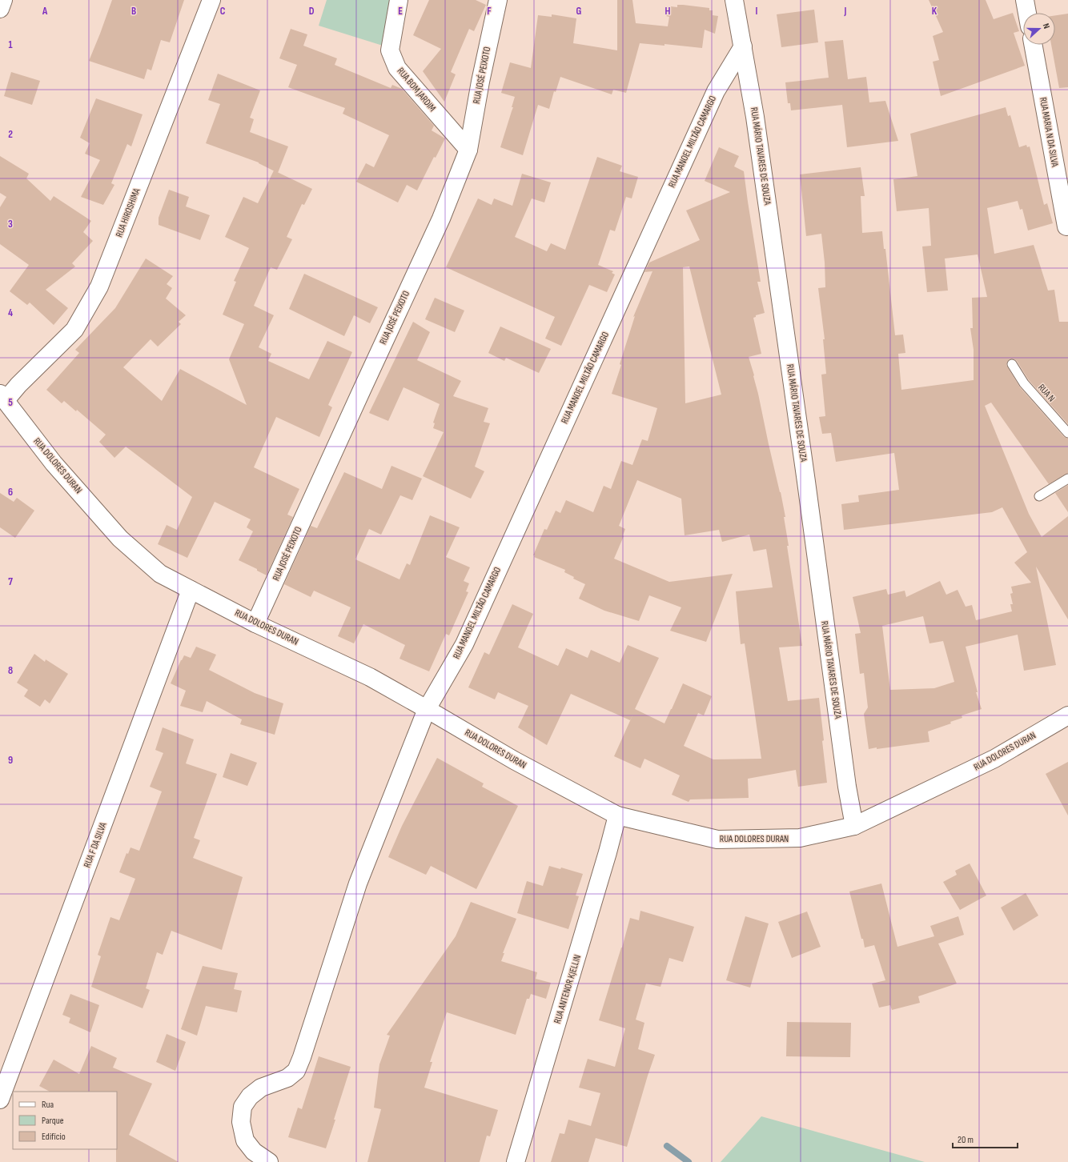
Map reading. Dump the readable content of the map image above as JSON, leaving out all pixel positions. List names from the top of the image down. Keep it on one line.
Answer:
{"streets":{"street":["RUA JOSÉ PEIXOTO","RUA BOM JARDIM","RUA MARIA N DA SILVA","RUA MANOEL MILTÃO CAMARGO","RUA MÁRIO TAVARES DE SOUZA","RUA HIROSHIMA","RUA DOLORES DURAN","RUA F DA SILVA","RUA ANTENOR KJELLIN"],"lane":["RUA N"]},"crossings":[["RUA JOSÉ PEIXOTO","RUA BOM JARDIM"],["RUA JOSÉ PEIXOTO","RUA DOLORES DURAN"],["RUA MANOEL MILTÃO CAMARGO","RUA MÁRIO TAVARES DE SOUZA"],["RUA MANOEL MILTÃO CAMARGO","RUA DOLORES DURAN"],["RUA MÁRIO TAVARES DE SOUZA","RUA DOLORES DURAN"],["RUA HIROSHIMA","RUA DOLORES DURAN"],["RUA DOLORES DURAN","RUA F DA SILVA"],["RUA DOLORES DURAN","RUA ANTENOR KJELLIN"]],"legend":["Rua","Parque","Edifício"],"scale_bar":"20 m","north":"right","grid":{"columns":["A","B","C","D","E","F","G","H","I","J","K"],"rows":["1","2","3","4","5","6","7","8","9"]}}
